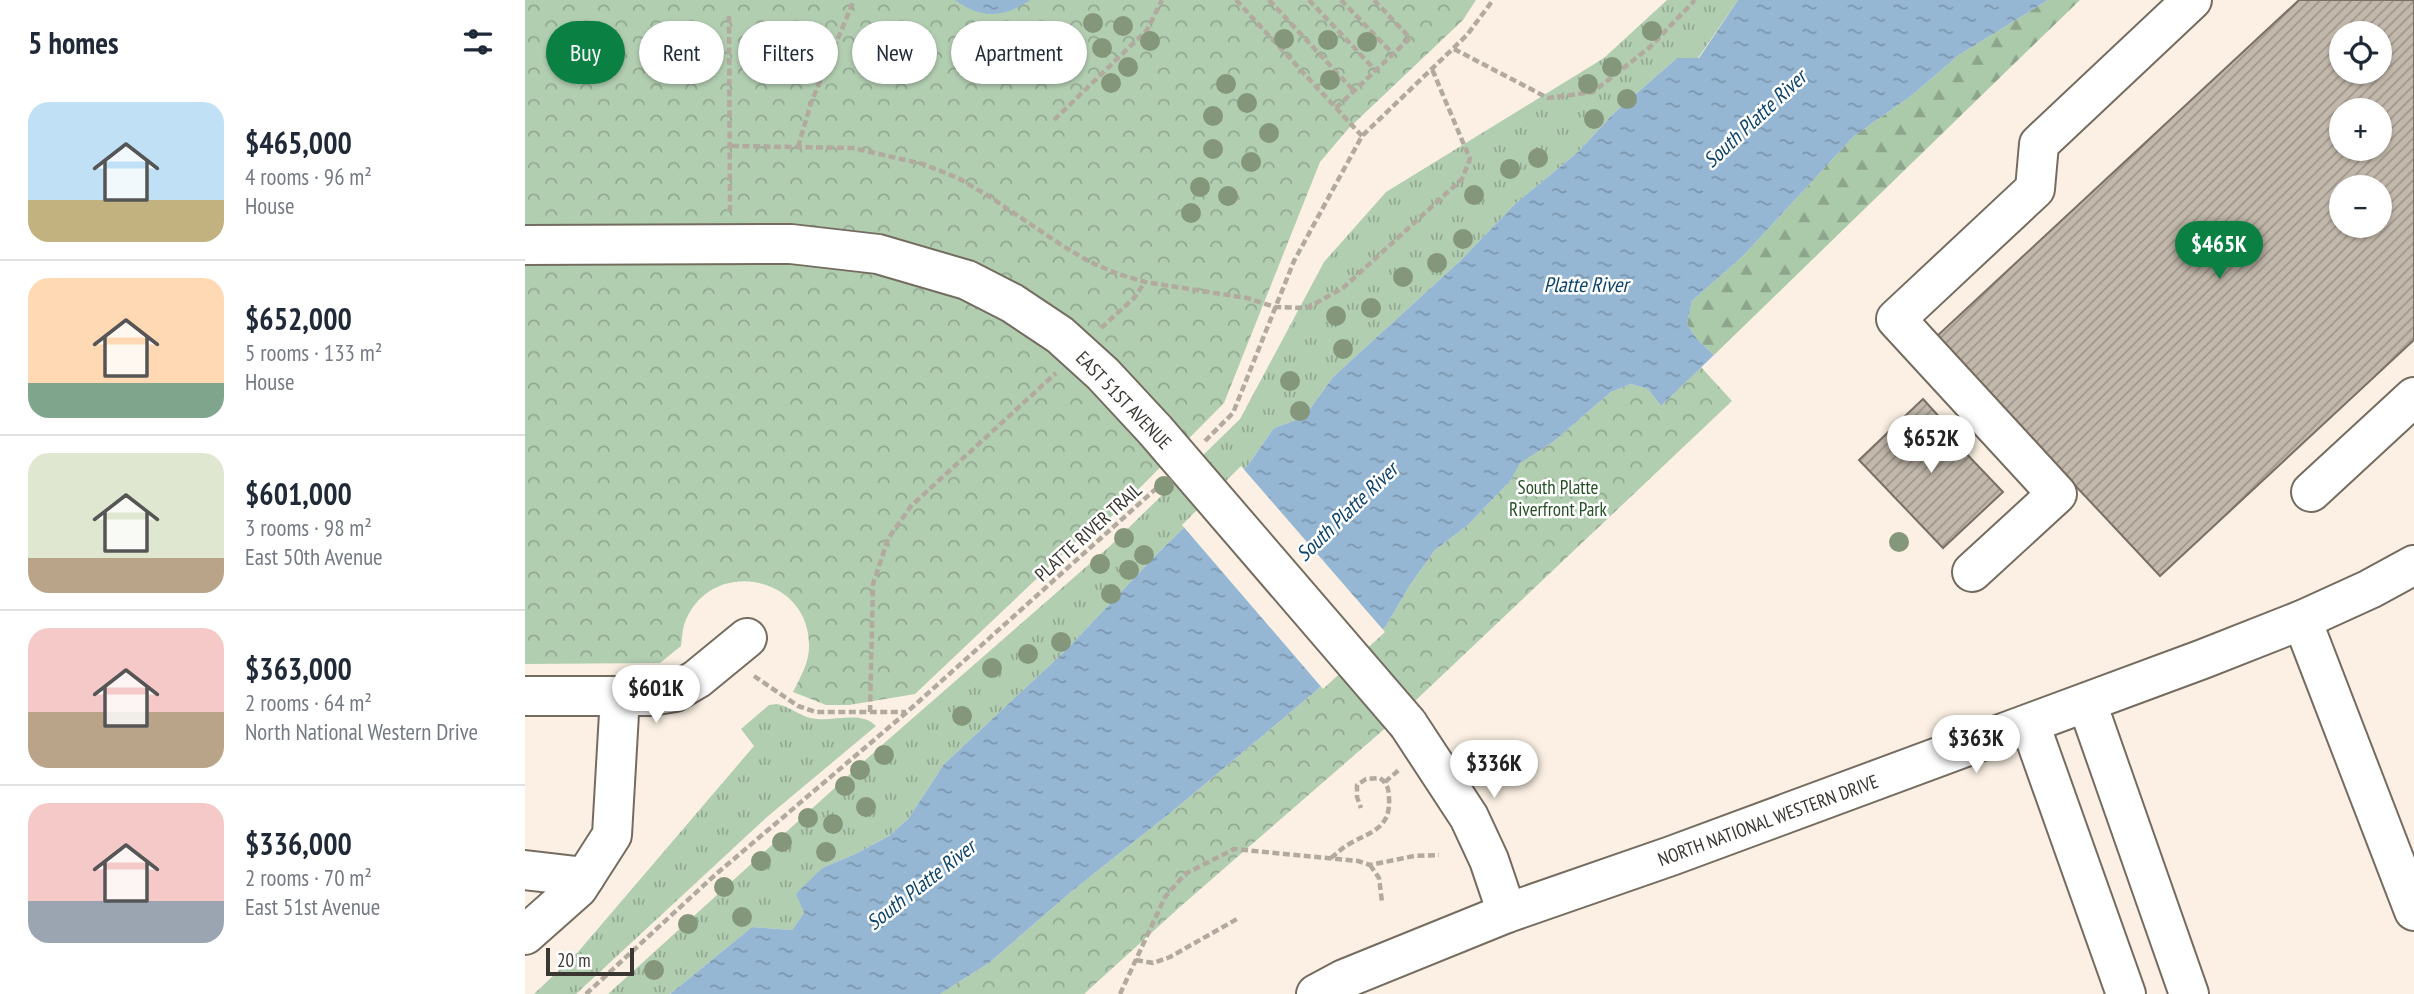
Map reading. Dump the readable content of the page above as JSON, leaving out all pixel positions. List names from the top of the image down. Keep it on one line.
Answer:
{"streets":{"street":["EAST 51ST AVENUE","NORTH NATIONAL WESTERN DRIVE"],"path":["PLATTE RIVER TRAIL"]},"crossings":[["EAST 51ST AVENUE","NORTH NATIONAL WESTERN DRIVE"]],"water":["South Platte River","Platte River"],"parks":["South Platte Riverfront Park"],"scale_bar":"20 m","page":{"heading":"5 homes","map_buttons":["+","−"],"chip":["Buy","Rent","Filters","New","Apartment"],"list":[{"name":"$465,000","note":"4 rooms · 96 m² · House"},{"name":"$652,000","note":"5 rooms · 133 m² · House"},{"name":"$601,000","note":"3 rooms · 98 m² · East 50th Avenue"},{"name":"$363,000","note":"2 rooms · 64 m² · North National Western Drive"},{"name":"$336,000","note":"2 rooms · 70 m² · East 51st Avenue"}],"price":["$465K","$652K","$601K","$363K","$336K"],"scale":"20 m"}}
